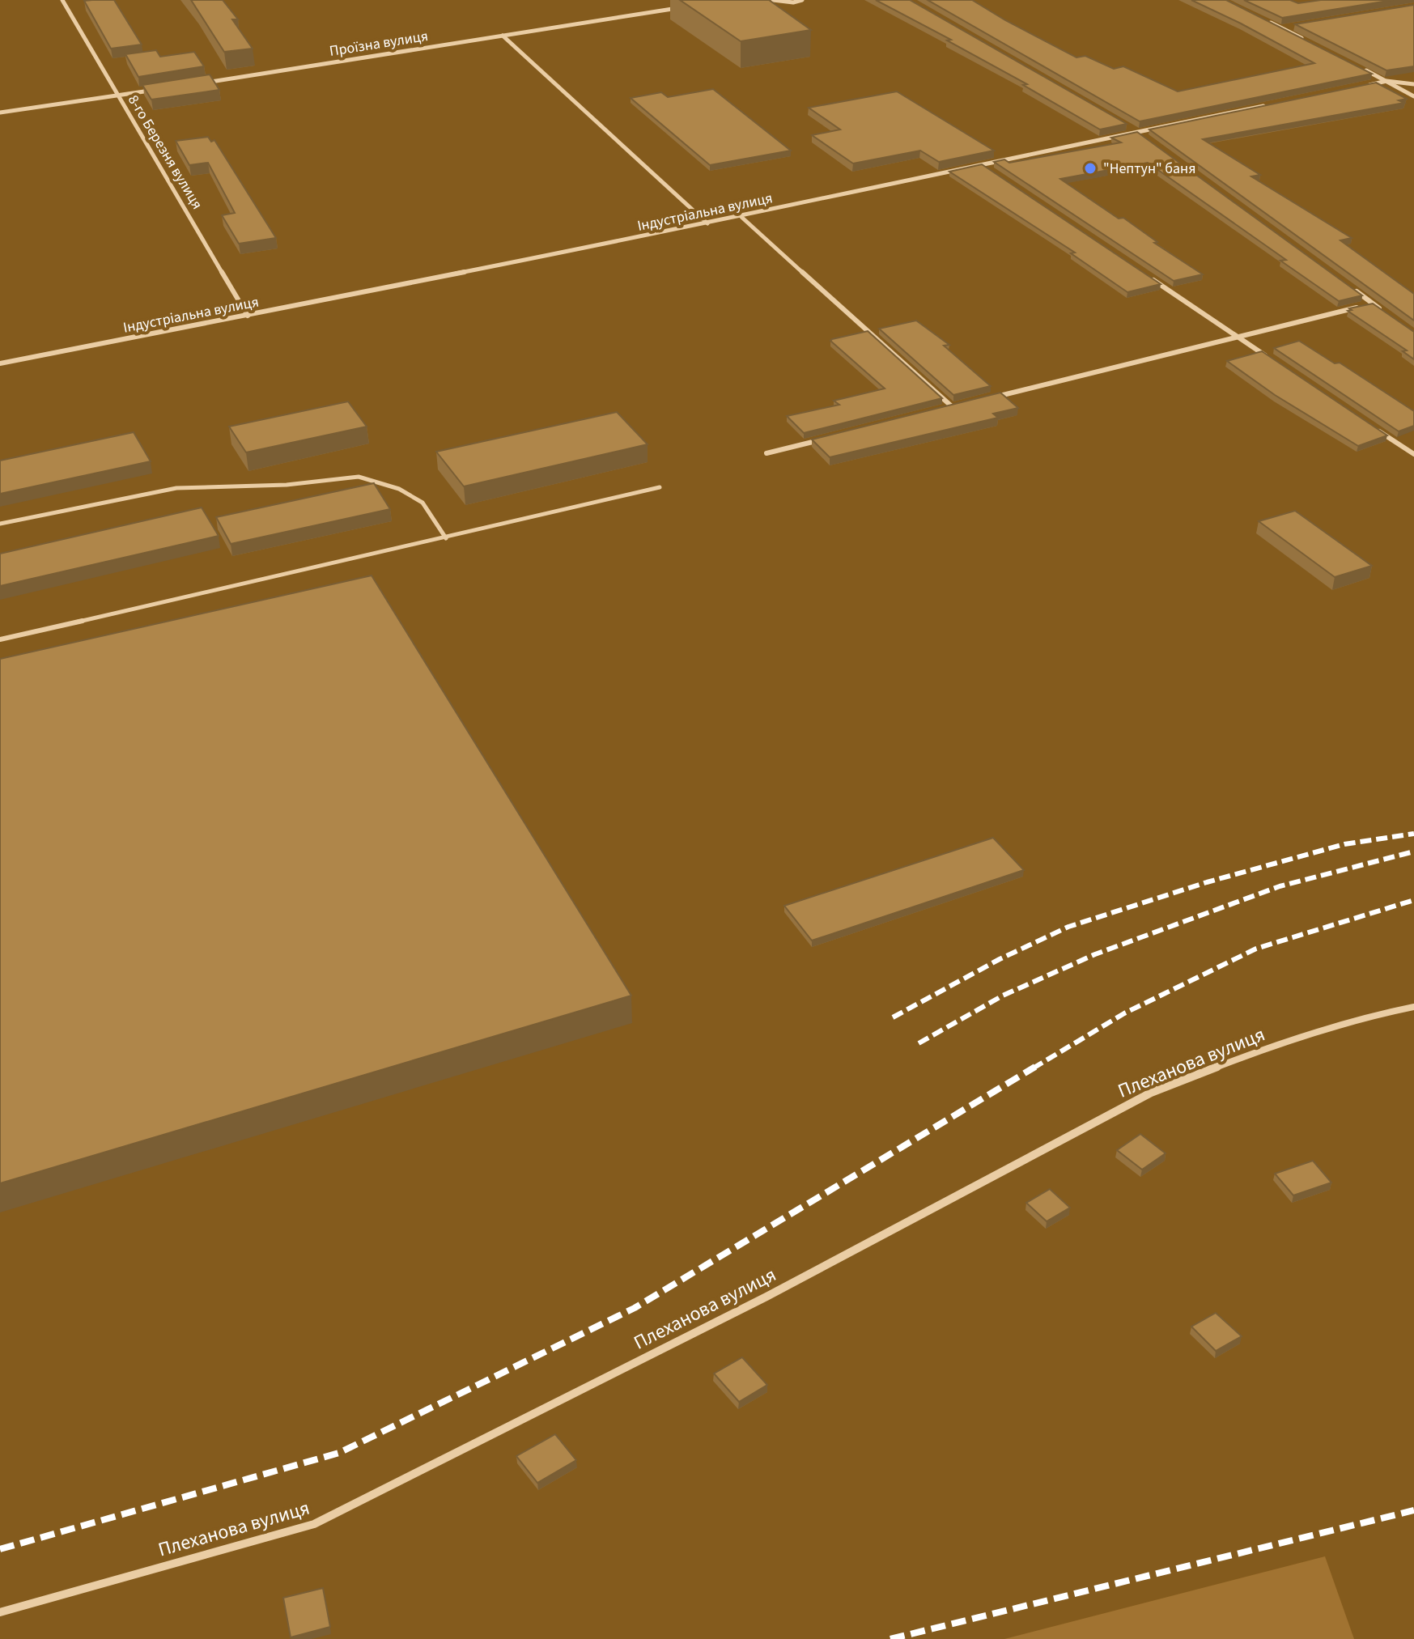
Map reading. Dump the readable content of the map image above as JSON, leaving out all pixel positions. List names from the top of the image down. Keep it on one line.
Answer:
{"streets":{"street":["Проїзна вулиця","8-го Березня вулиця","Індустріальна вулиця","Плеханова вулиця"]},"crossings":[["8-го Березня вулиця","Індустріальна вулиця"]],"places":["\"Нептун\" баня"]}
